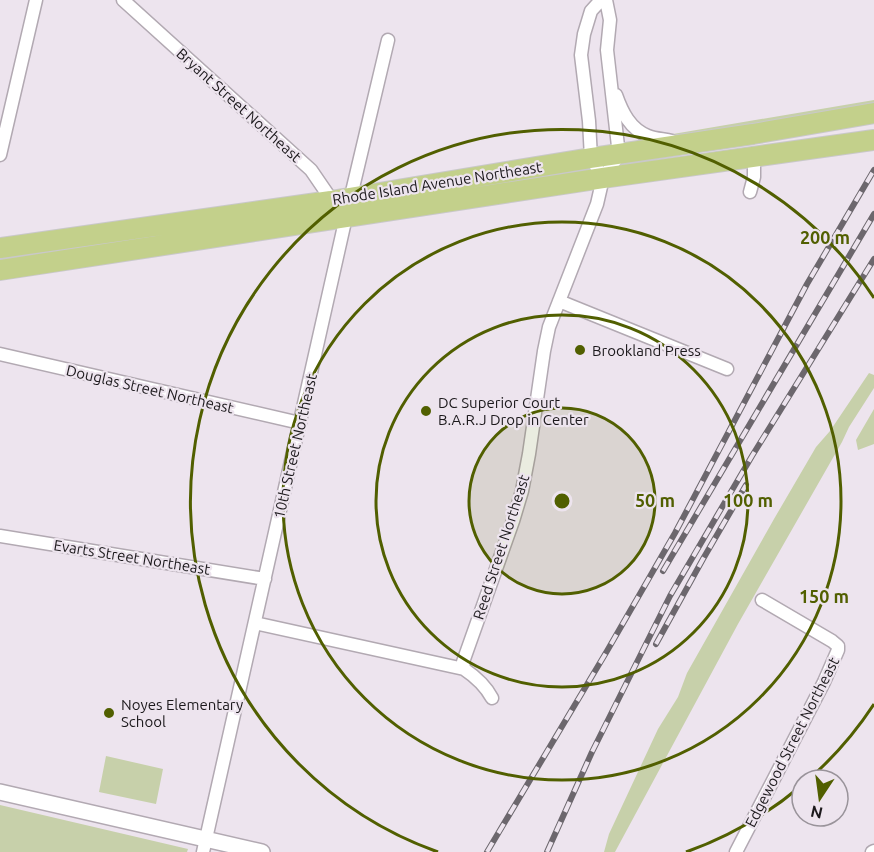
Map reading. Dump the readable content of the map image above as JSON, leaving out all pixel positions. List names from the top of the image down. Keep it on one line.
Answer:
{"streets":{"main road":["Rhode Island Avenue Northeast"],"street":["Bryant Street Northeast","Douglas Street Northeast","10th Street Northeast","Reed Street Northeast","Evarts Street Northeast","Edgewood Street Northeast"]},"crossings":[["Bryant Street Northeast","Rhode Island Avenue Northeast"],["Bryant Street Northeast","10th Street Northeast"],["Rhode Island Avenue Northeast","10th Street Northeast"],["Rhode Island Avenue Northeast","Reed Street Northeast"],["Douglas Street Northeast","10th Street Northeast"],["10th Street Northeast","Evarts Street Northeast"]],"places":["Brookland Press","DC Superior Court B.A.R.J Drop in Center","Noyes Elementary School"],"north":"bottom","rings":["200 m","50 m","100 m","150 m"]}
